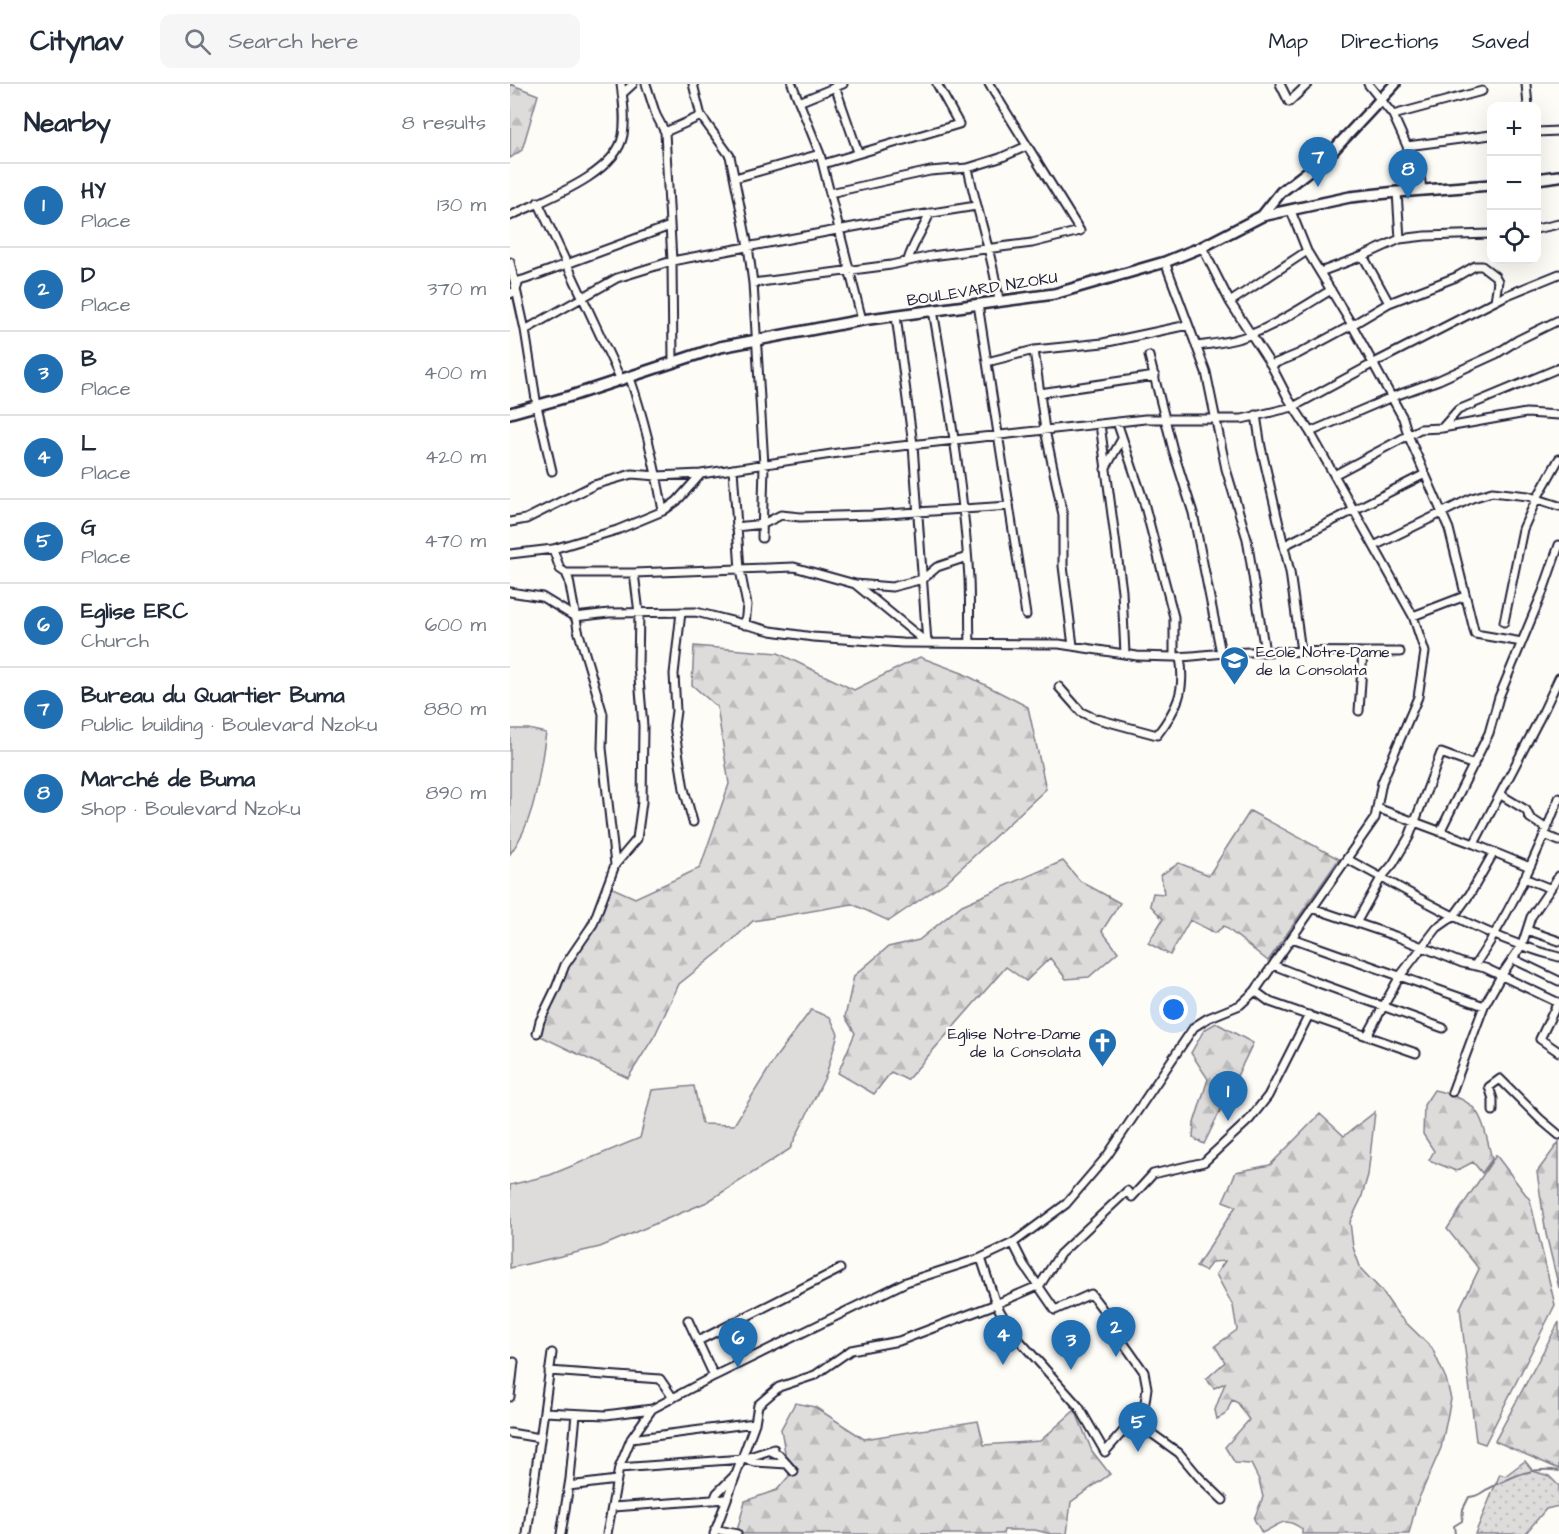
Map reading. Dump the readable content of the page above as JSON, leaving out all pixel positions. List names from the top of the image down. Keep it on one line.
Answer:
{"streets":{"street":["BOULEVARD NZOKU"]},"places":{"school or university":["Ecole Notre-Dame de la Consolata"],"church":["Eglise Notre-Dame de la Consolata"]},"page":{"header":"Citynav","search":"Search here","nav":["Map","Directions","Saved"],"heading":["Nearby","8 results"],"map_buttons":["+","−"],"pins":["7","8","1","2","4","6","3","5"],"list":[{"mark":"1","name":"HY","note":"Place","value":"130 m"},{"mark":"2","name":"D","note":"Place","value":"370 m"},{"mark":"3","name":"B","note":"Place","value":"400 m"},{"mark":"4","name":"L","note":"Place","value":"420 m"},{"mark":"5","name":"G","note":"Place","value":"470 m"},{"mark":"6","name":"Eglise ERC","note":"Church","value":"600 m"},{"mark":"7","name":"Bureau du Quartier Buma","note":"Public building · Boulevard Nzoku","value":"880 m"},{"mark":"8","name":"Marché de Buma","note":"Shop · Boulevard Nzoku","value":"890 m"}]}}
